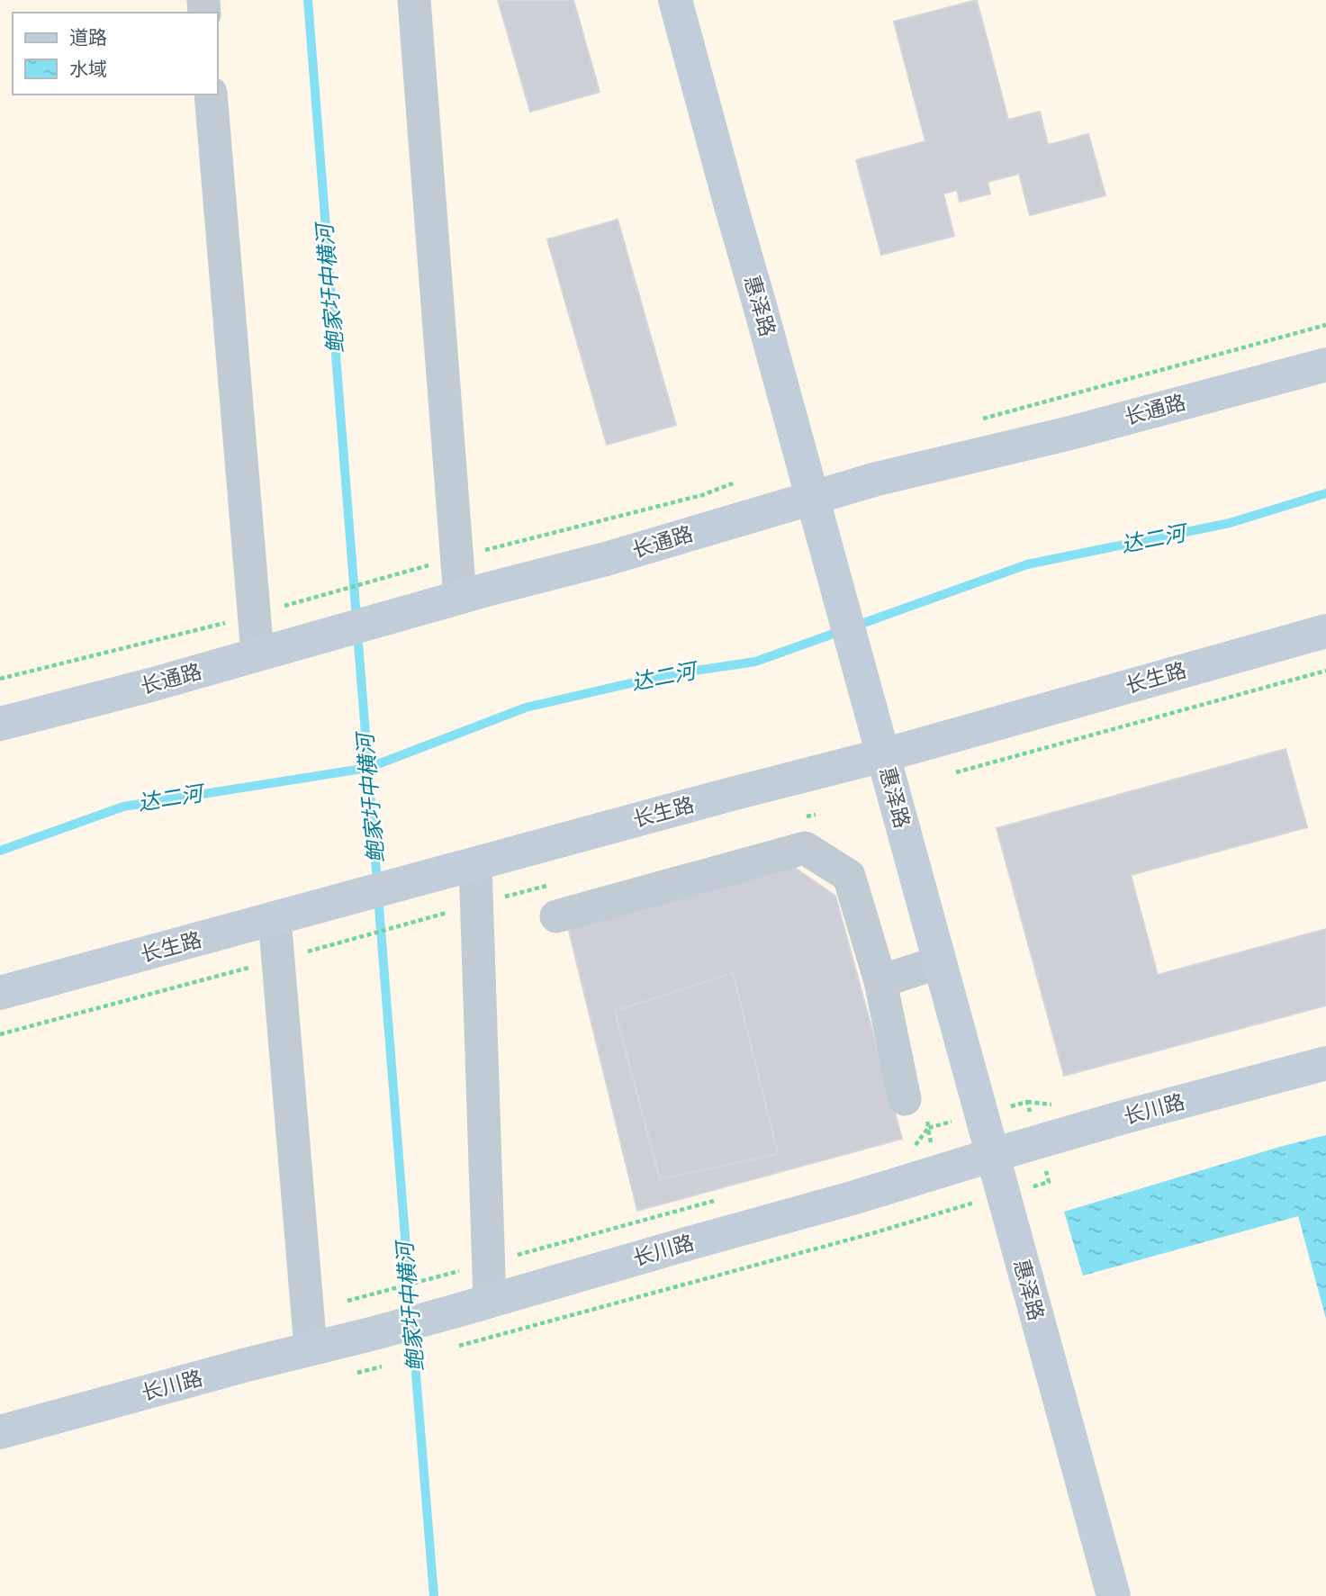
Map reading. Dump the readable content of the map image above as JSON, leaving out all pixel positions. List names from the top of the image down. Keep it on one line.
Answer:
{"streets":{"street":["惠泽路","长通路","长生路","长川路"]},"crossings":[["惠泽路","长通路"],["惠泽路","长生路"],["惠泽路","长川路"]],"water":["鲍家圩中横河","达二河"],"legend":["道路","水域"]}
